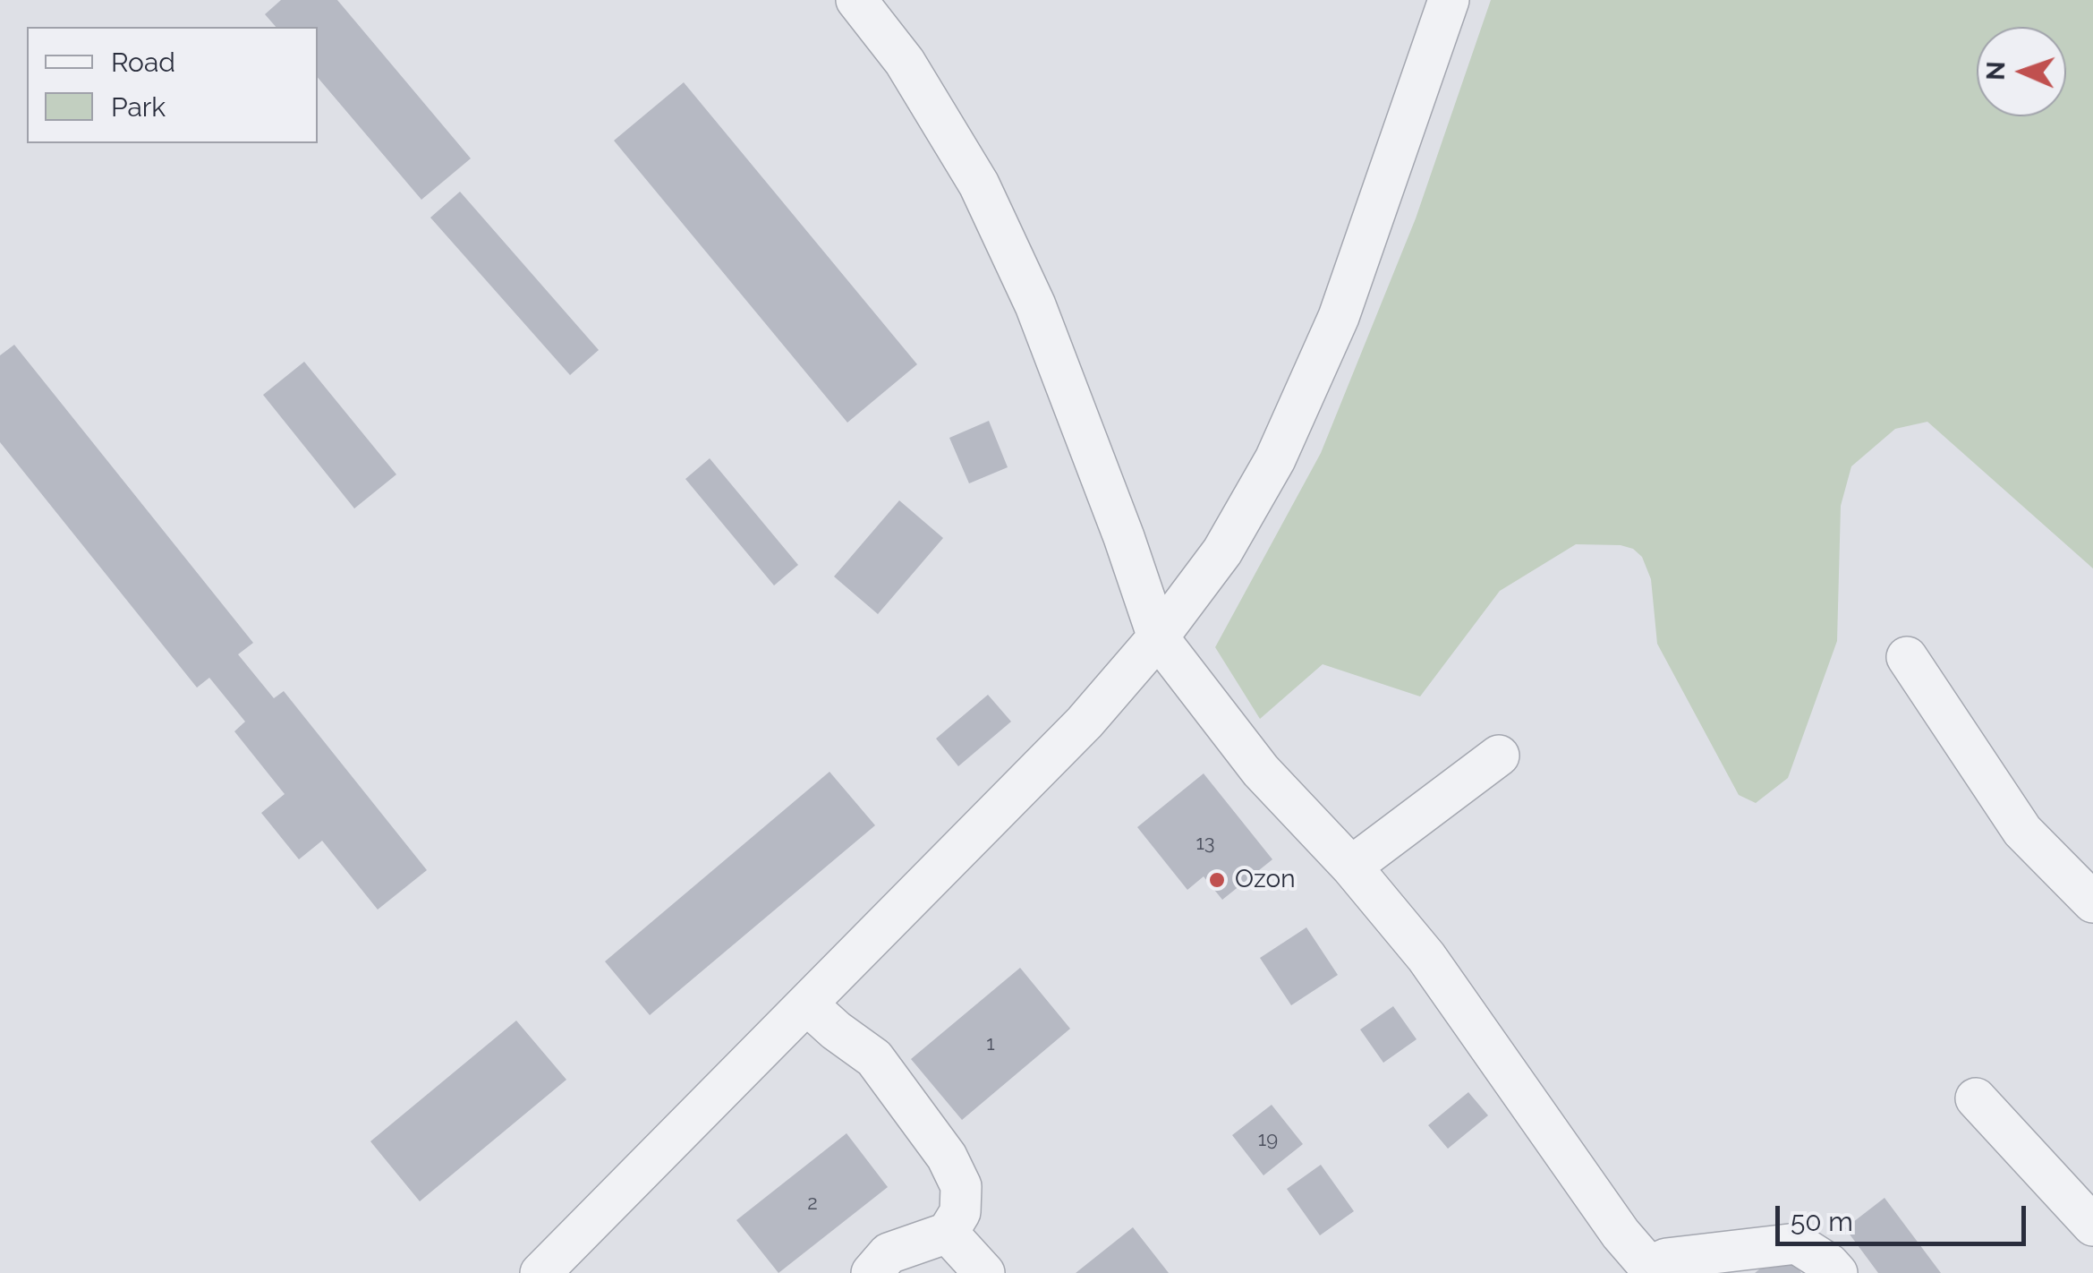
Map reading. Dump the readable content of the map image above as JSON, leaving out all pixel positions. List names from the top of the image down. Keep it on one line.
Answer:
{"places":["Ozon"],"house_numbers":["13","1","19","2"],"legend":["Road","Park"],"scale_bar":"50 m","north":"left"}
